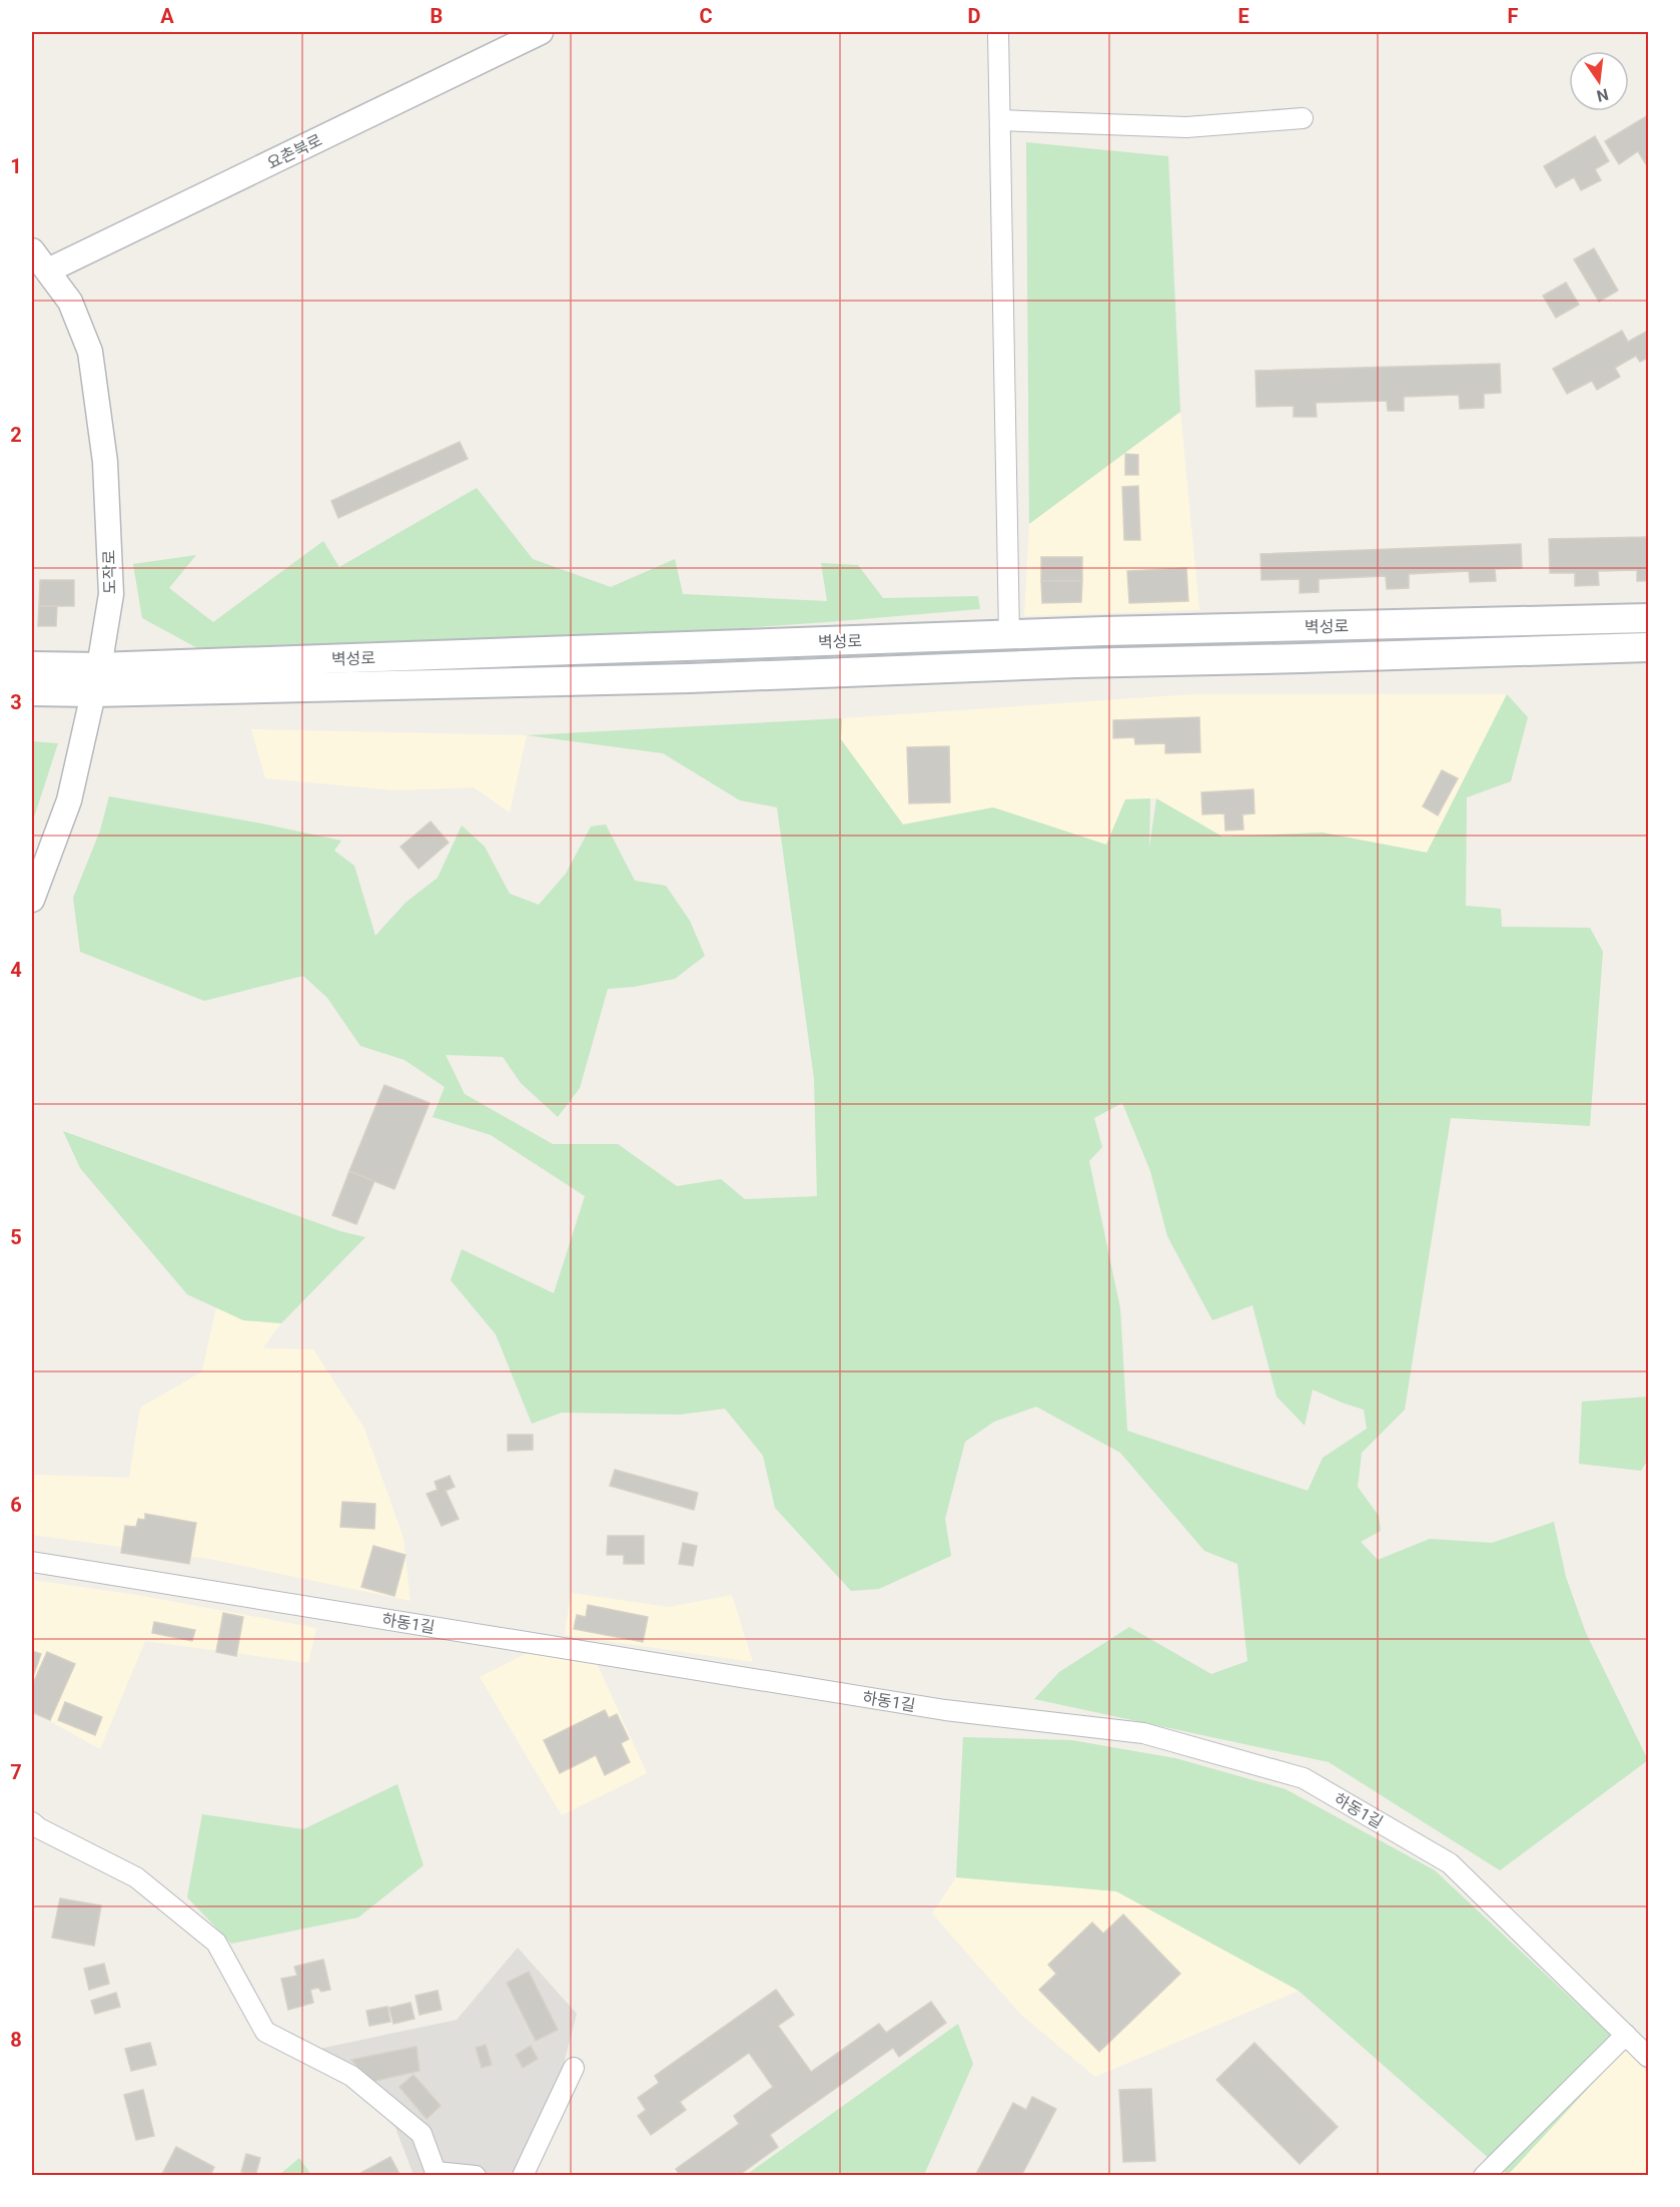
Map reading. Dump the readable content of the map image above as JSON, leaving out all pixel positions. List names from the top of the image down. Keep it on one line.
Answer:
{"streets":{"main road":["벽성로"],"street":["요촌북로","도작로","하동1길"]},"crossings":[["요촌북로","도작로"],["도작로","벽성로"]],"north":"bottom","grid":{"columns":["A","B","C","D","E","F"],"rows":["1","2","3","4","5","6","7","8"]}}
